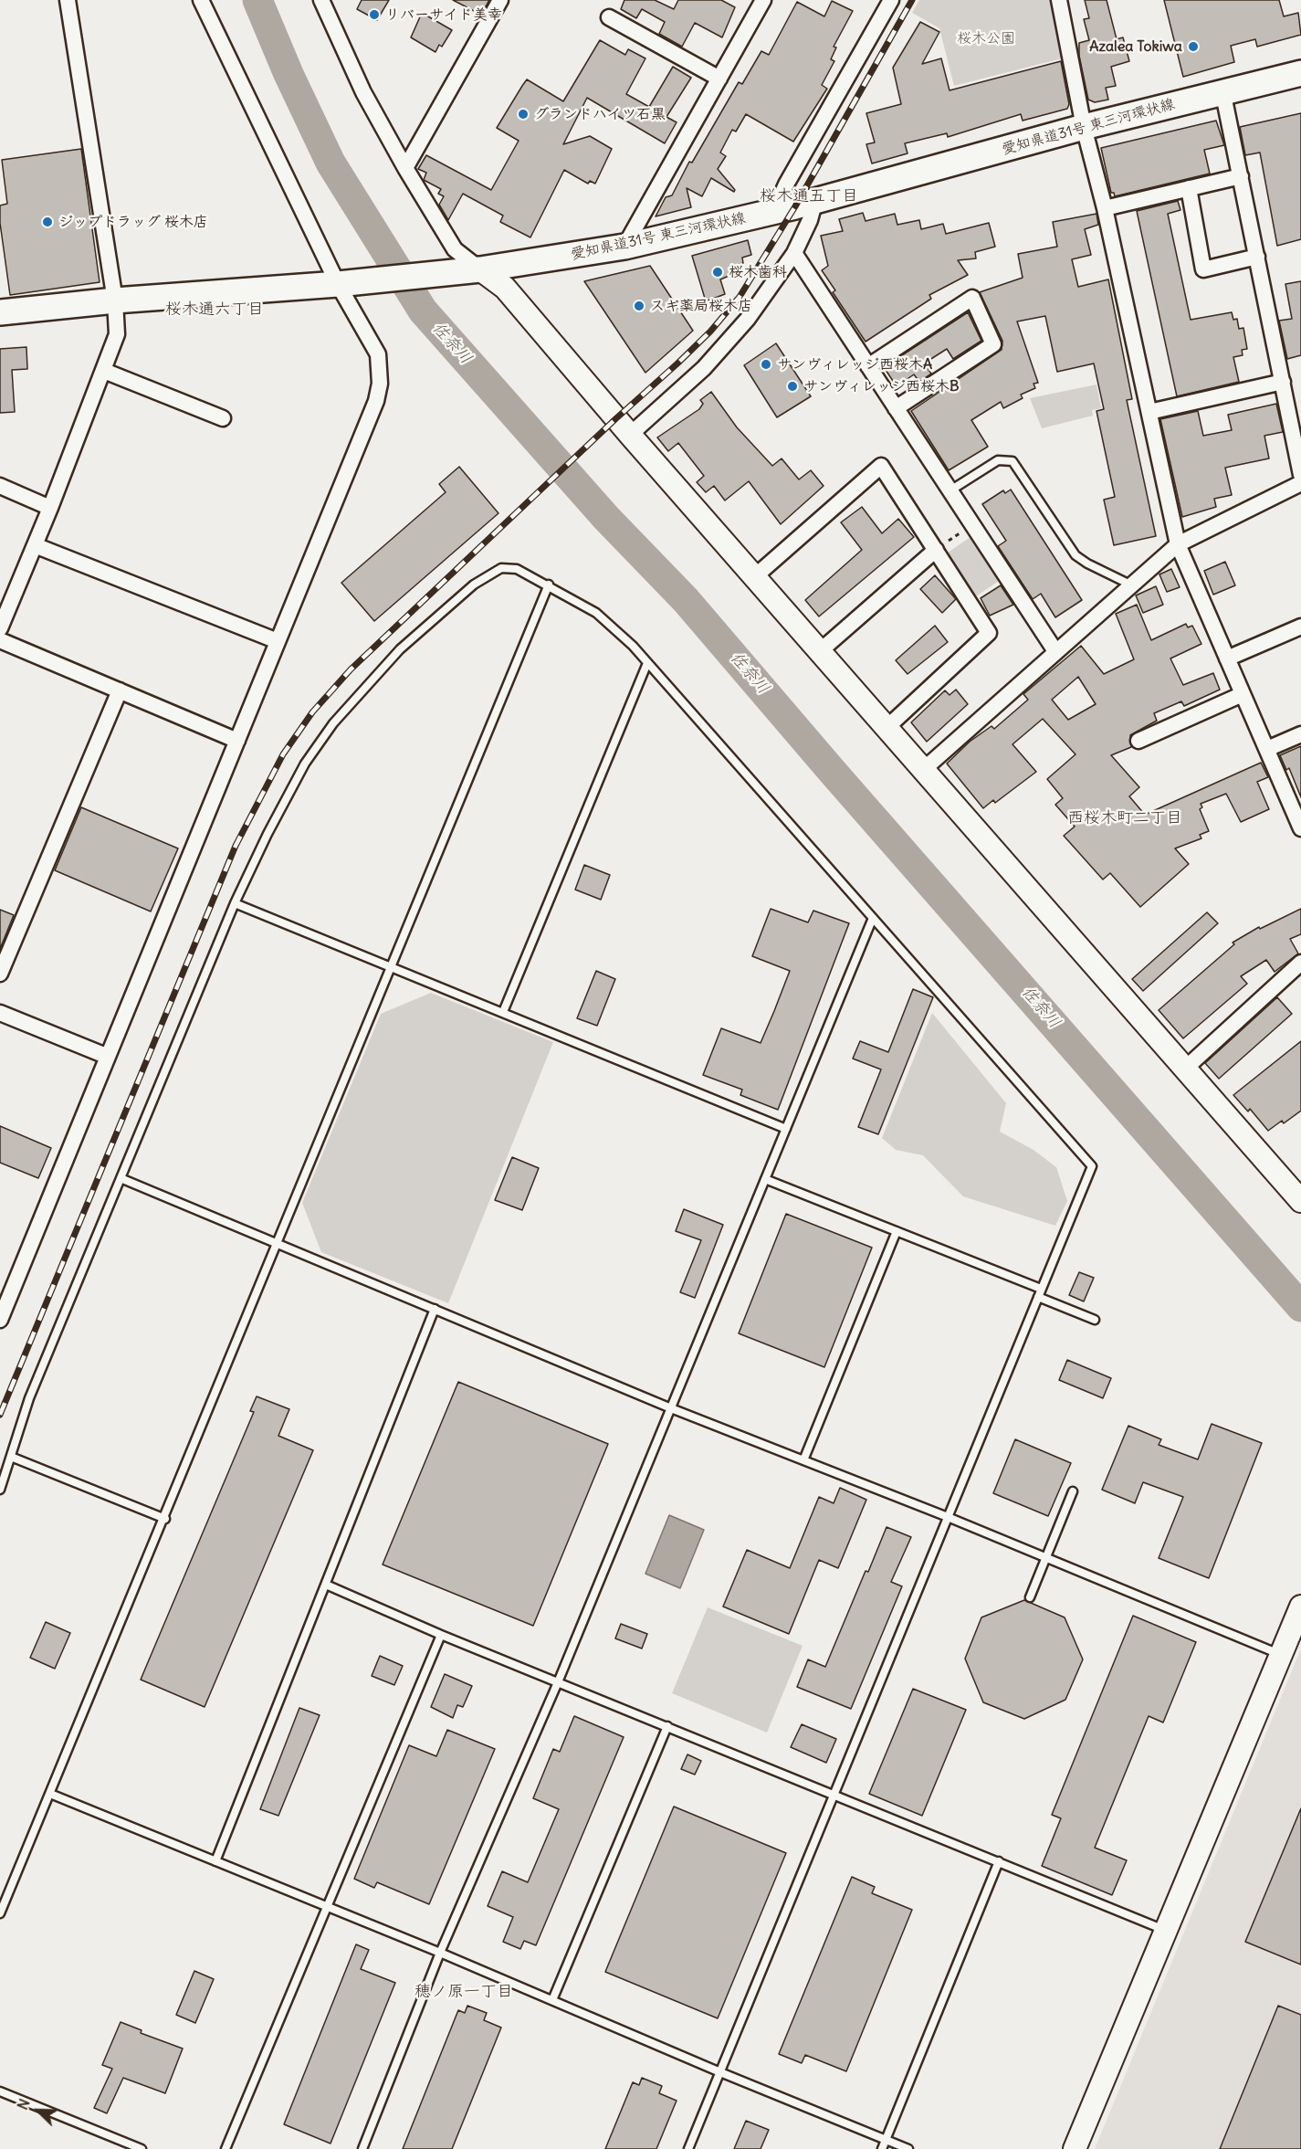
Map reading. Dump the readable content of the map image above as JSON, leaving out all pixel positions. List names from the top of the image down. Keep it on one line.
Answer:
{"streets":{"main road":["愛知県道31号 東三河環状線"]},"districts":["桜木通五丁目","桜木通六丁目","西桜木町二丁目","穂ノ原一丁目"],"water":["佐奈川"],"parks":["桜木公園"],"places":["リバーサイド美幸","Azalea Tokiwa","グランドハイツ石黒","ジップドラッグ 桜木店","桜木歯科","スギ薬局桜木店","サンヴィレッジ西桜木A","サンヴィレッジ西桜木B"],"north":"top left"}
